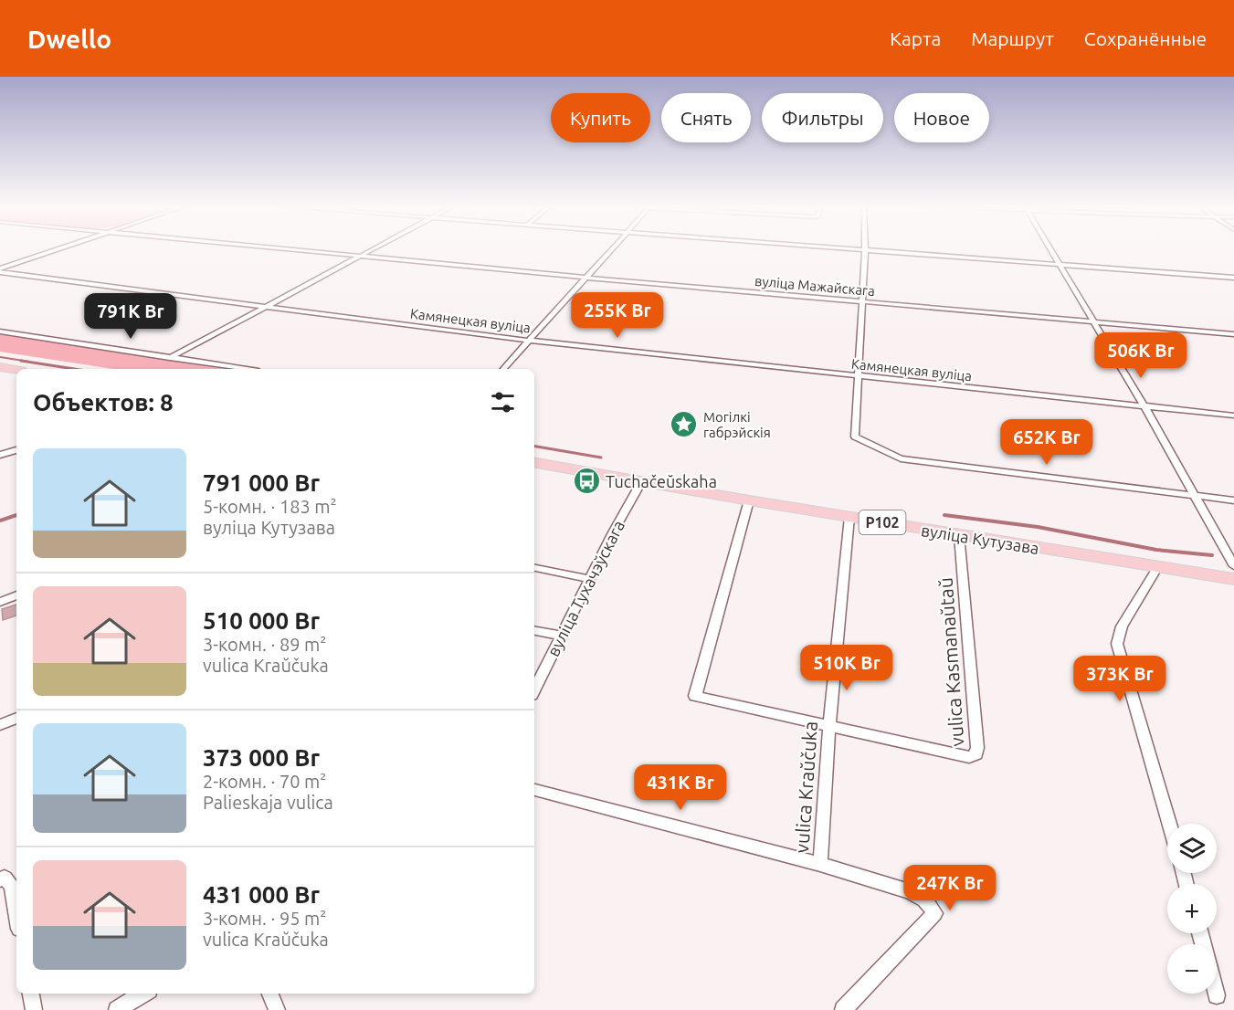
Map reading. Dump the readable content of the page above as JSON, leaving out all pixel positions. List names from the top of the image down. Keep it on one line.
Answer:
{"streets":{"main road":["Р102","вуліца Кутузава"],"street":["вуліца Мажайскага","Камянецкая вуліца","вуліца Тухачэўскага","vulica Kasmanaŭtaŭ","vulica Kraŭčuka"]},"crossings":[["вуліца Кутузава","вуліца Тухачэўскага"],["вуліца Кутузава","vulica Kasmanaŭtaŭ"],["вуліца Кутузава","vulica Kraŭčuka"],["vulica Kasmanaŭtaŭ","vulica Kraŭčuka"]],"places":{"place":["Могілкі габрэйскія"],"bus stop":["Tuchačeŭskaha"]},"page":{"header":"Dwello","nav":["Карта","Маршрут","Сохранённые"],"chip":["Купить","Снять","Фильтры","Новое"],"price":["255K Br","791K Br","506K Br","652K Br","510K Br","373K Br","431K Br","247K Br"],"heading":"Объектов: 8","list":[{"name":"791 000 Br","note":"5-комн. · 183 m² · вуліца Кутузава"},{"name":"510 000 Br","note":"3-комн. · 89 m² · vulica Kraŭčuka"},{"name":"373 000 Br","note":"2-комн. · 70 m² · Palieskaja vulica"},{"name":"431 000 Br","note":"3-комн. · 95 m² · vulica Kraŭčuka"}],"map_buttons":["+","−"]}}
